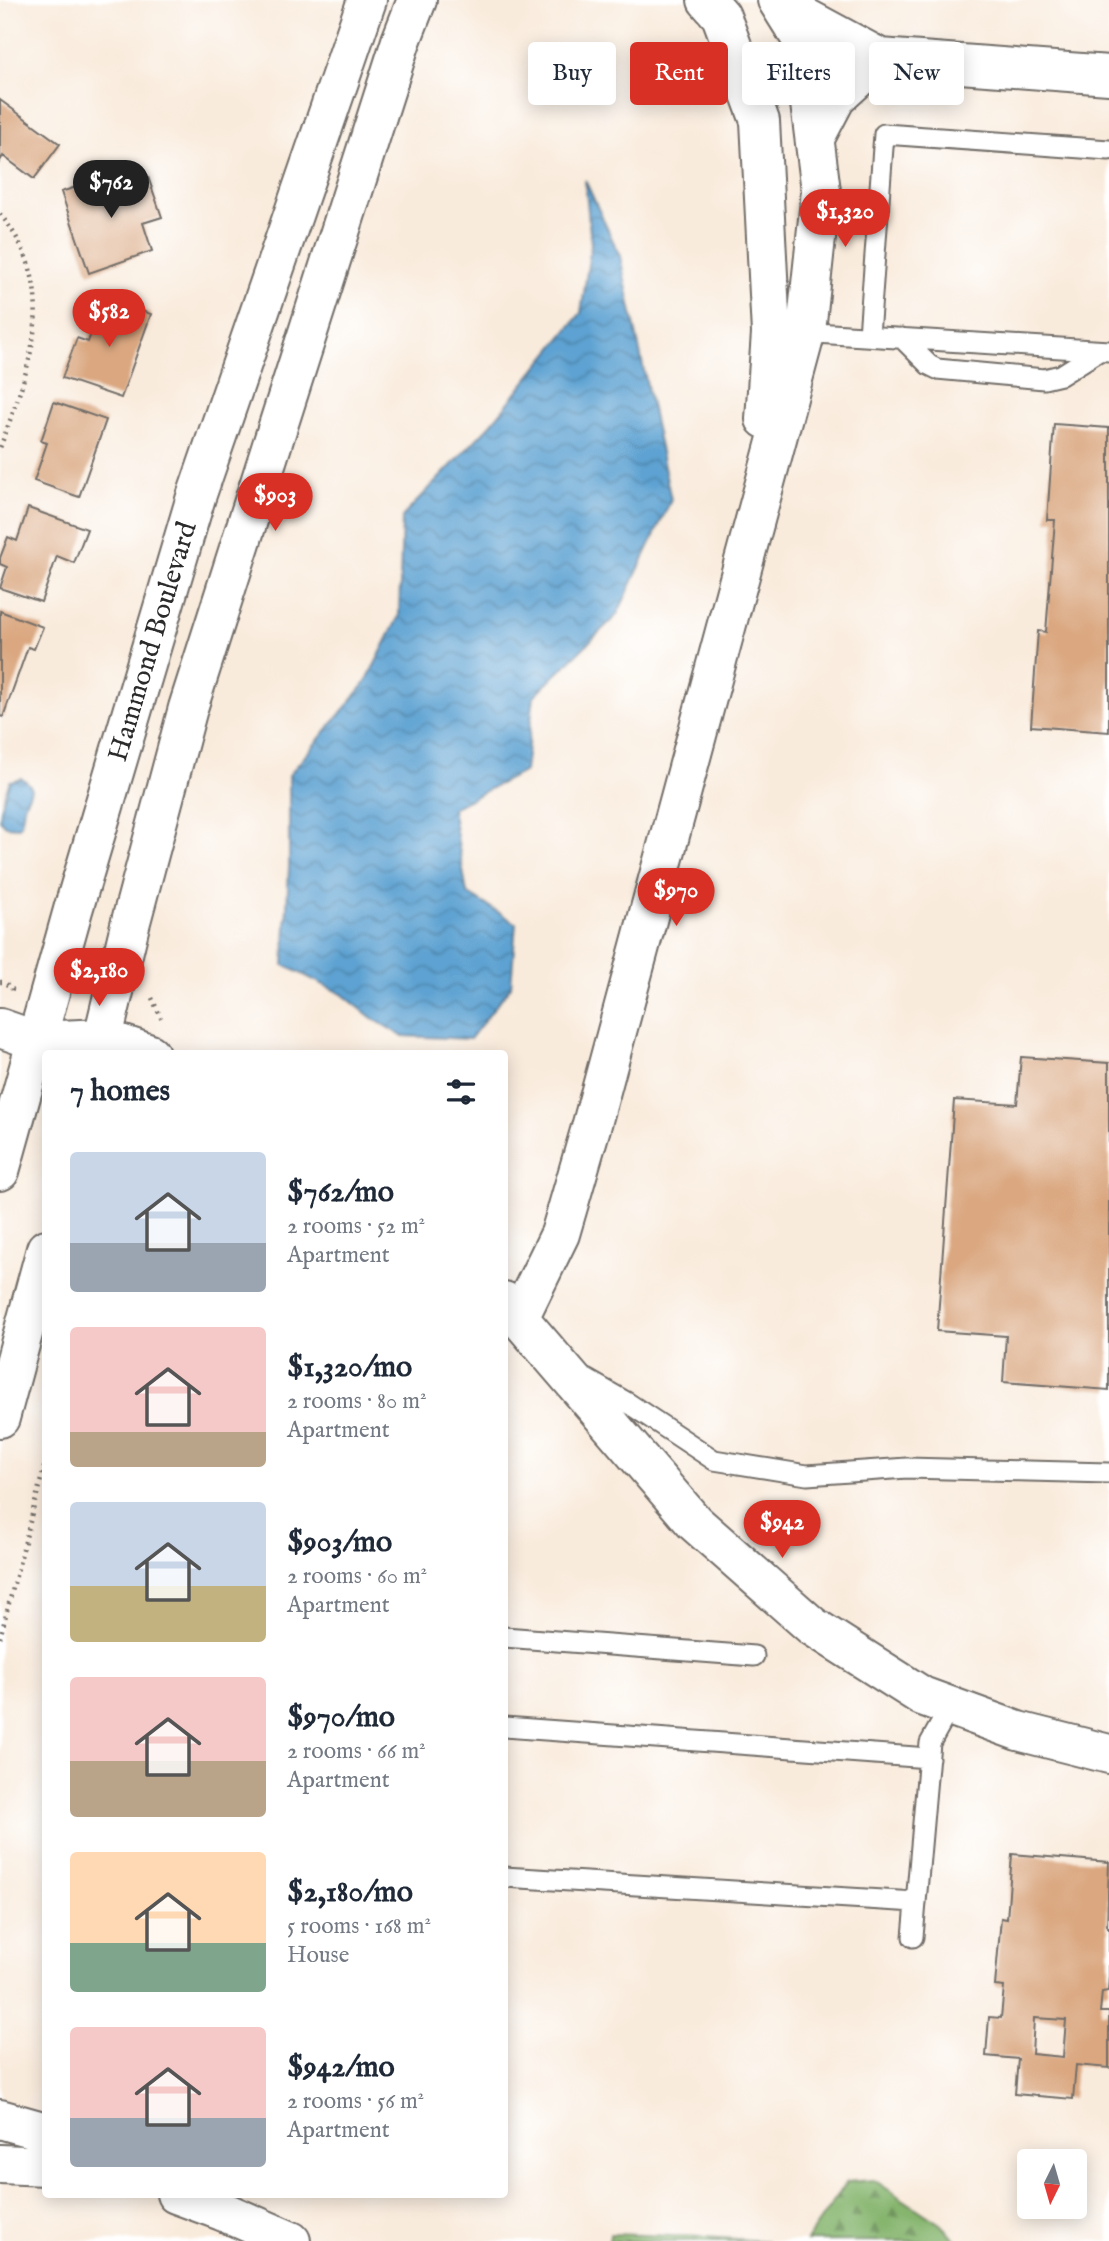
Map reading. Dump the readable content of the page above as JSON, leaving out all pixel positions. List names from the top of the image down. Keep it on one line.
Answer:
{"streets":{"main road":["Hammond Boulevard"]},"north":"bottom","page":{"chip":["Buy","Rent","Filters","New"],"price":["$762","$1,320","$582","$903","$970","$2,180","$942"],"heading":"7 homes","list":[{"name":"$762/mo","note":"2 rooms · 52 m² · Apartment"},{"name":"$1,320/mo","note":"2 rooms · 80 m² · Apartment"},{"name":"$903/mo","note":"2 rooms · 60 m² · Apartment"},{"name":"$970/mo","note":"2 rooms · 66 m² · Apartment"},{"name":"$2,180/mo","note":"5 rooms · 168 m² · House"},{"name":"$942/mo","note":"2 rooms · 56 m² · Apartment"}]}}
